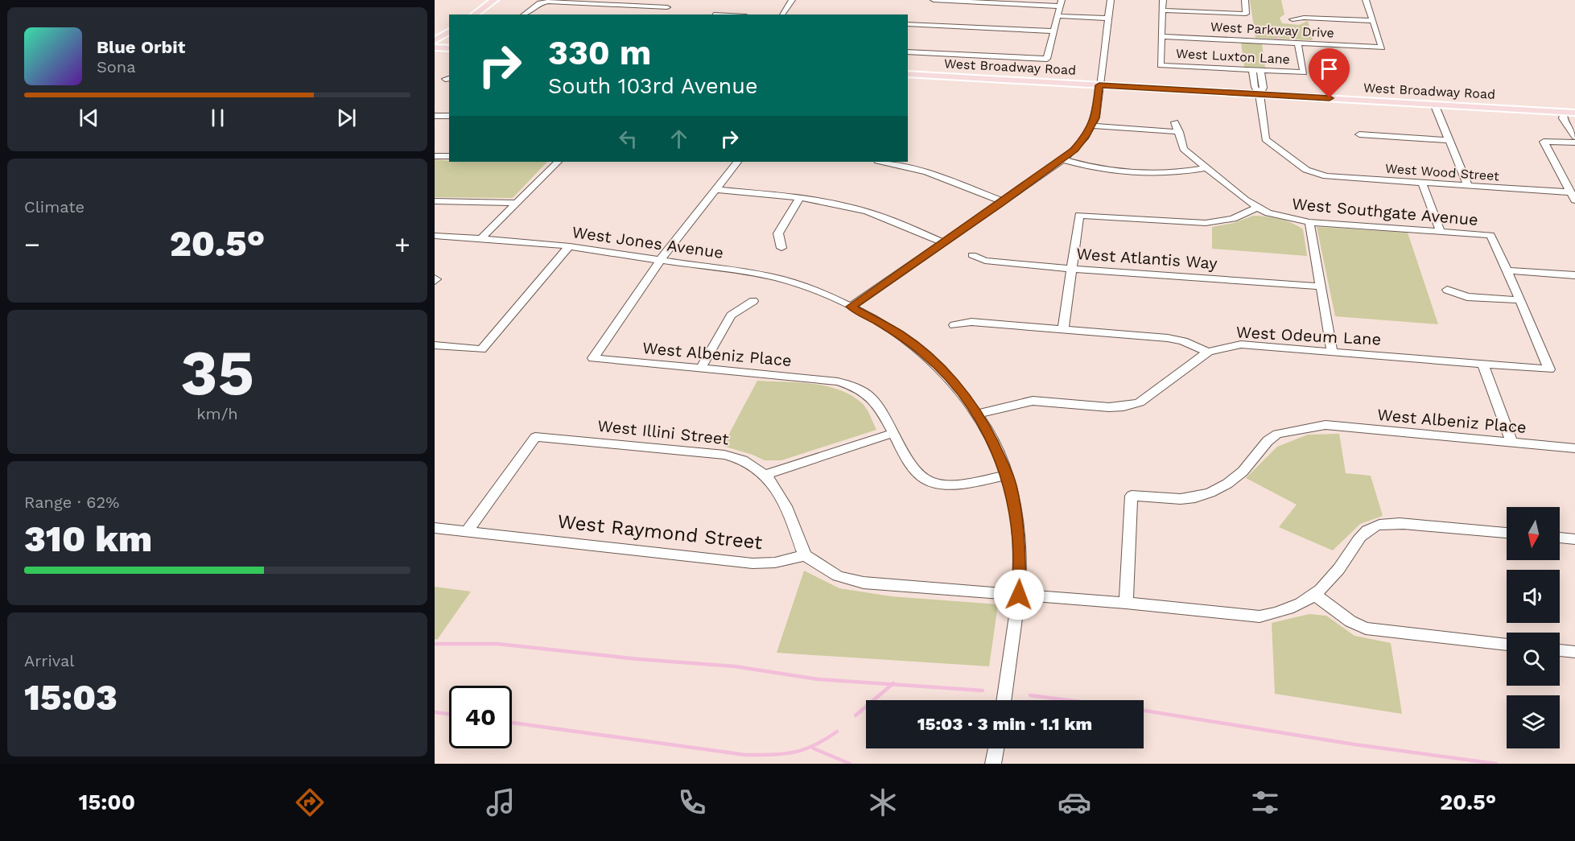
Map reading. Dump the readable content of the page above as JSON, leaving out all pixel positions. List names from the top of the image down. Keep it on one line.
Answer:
{"streets":{"main road":["West Broadway Road"],"street":["West Parkway Drive","West Luxton Lane","West Wood Street","West Southgate Avenue","West Jones Avenue","West Atlantis Way","West Odeum Lane","West Albeniz Place","West Illini Street","West Raymond Street"]},"crossings":[["West Parkway Drive","West Luxton Lane"],["West Broadway Road","West Wood Street"],["West Jones Avenue","West Albeniz Place"],["West Illini Street","West Raymond Street"]],"north":"bottom","page":{"turn":["330 m","South 103rd Avenue"],"song":["Blue Orbit","Sona"],"tile":["Climate",["35","km/h"],["Range · 62%","310 km"],["Arrival","15:03"]],"heat":["−","20.5°","+"],"limit":"40","trip":"15:03 · 3 min · 1.1 km","tabs":["15:00","20.5°"]}}
